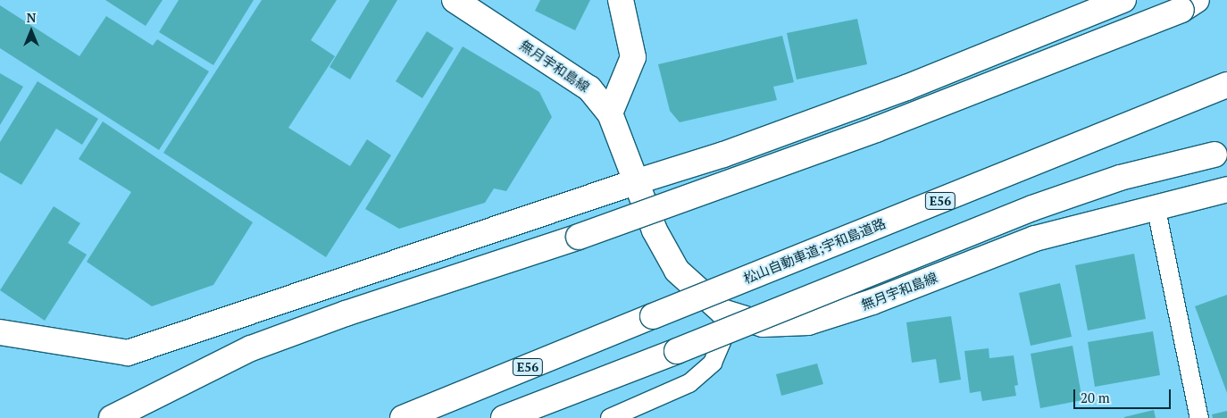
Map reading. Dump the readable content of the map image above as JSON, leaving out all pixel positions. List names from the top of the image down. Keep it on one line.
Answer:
{"streets":{"main road":["無月宇和島線","E56","松山自動車道;宇和島道路"]},"scale_bar":"20 m","north":"top"}
